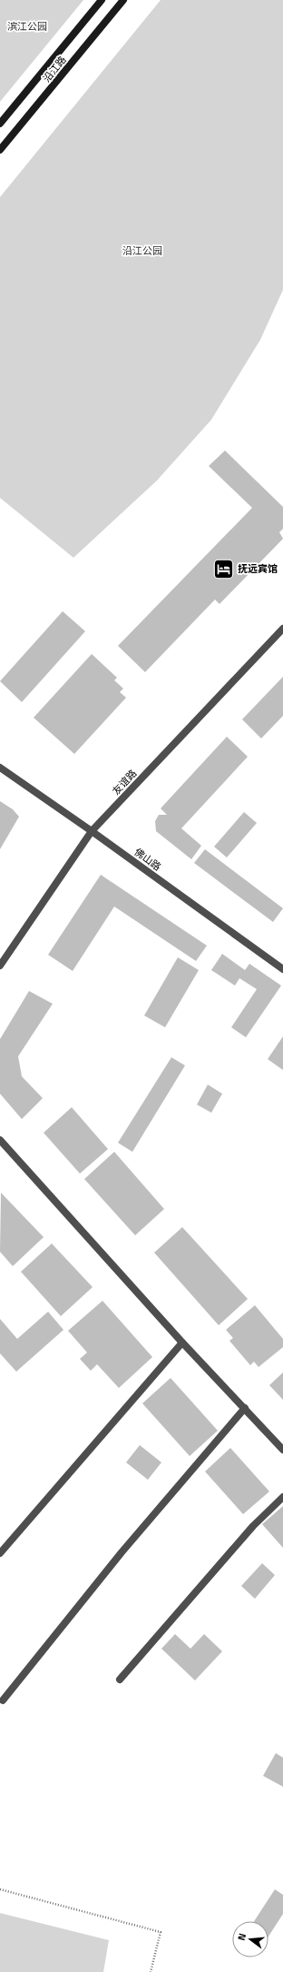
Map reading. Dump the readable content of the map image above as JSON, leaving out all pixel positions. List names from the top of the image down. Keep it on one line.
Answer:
{"streets":{"main road":["沿江路"],"street":["友谊路","佛山路"]},"crossings":[["友谊路","佛山路"]],"parks":["滨江公园","沿江公园"],"places":{"hotel":["抚远宾馆"]},"north":"left"}
